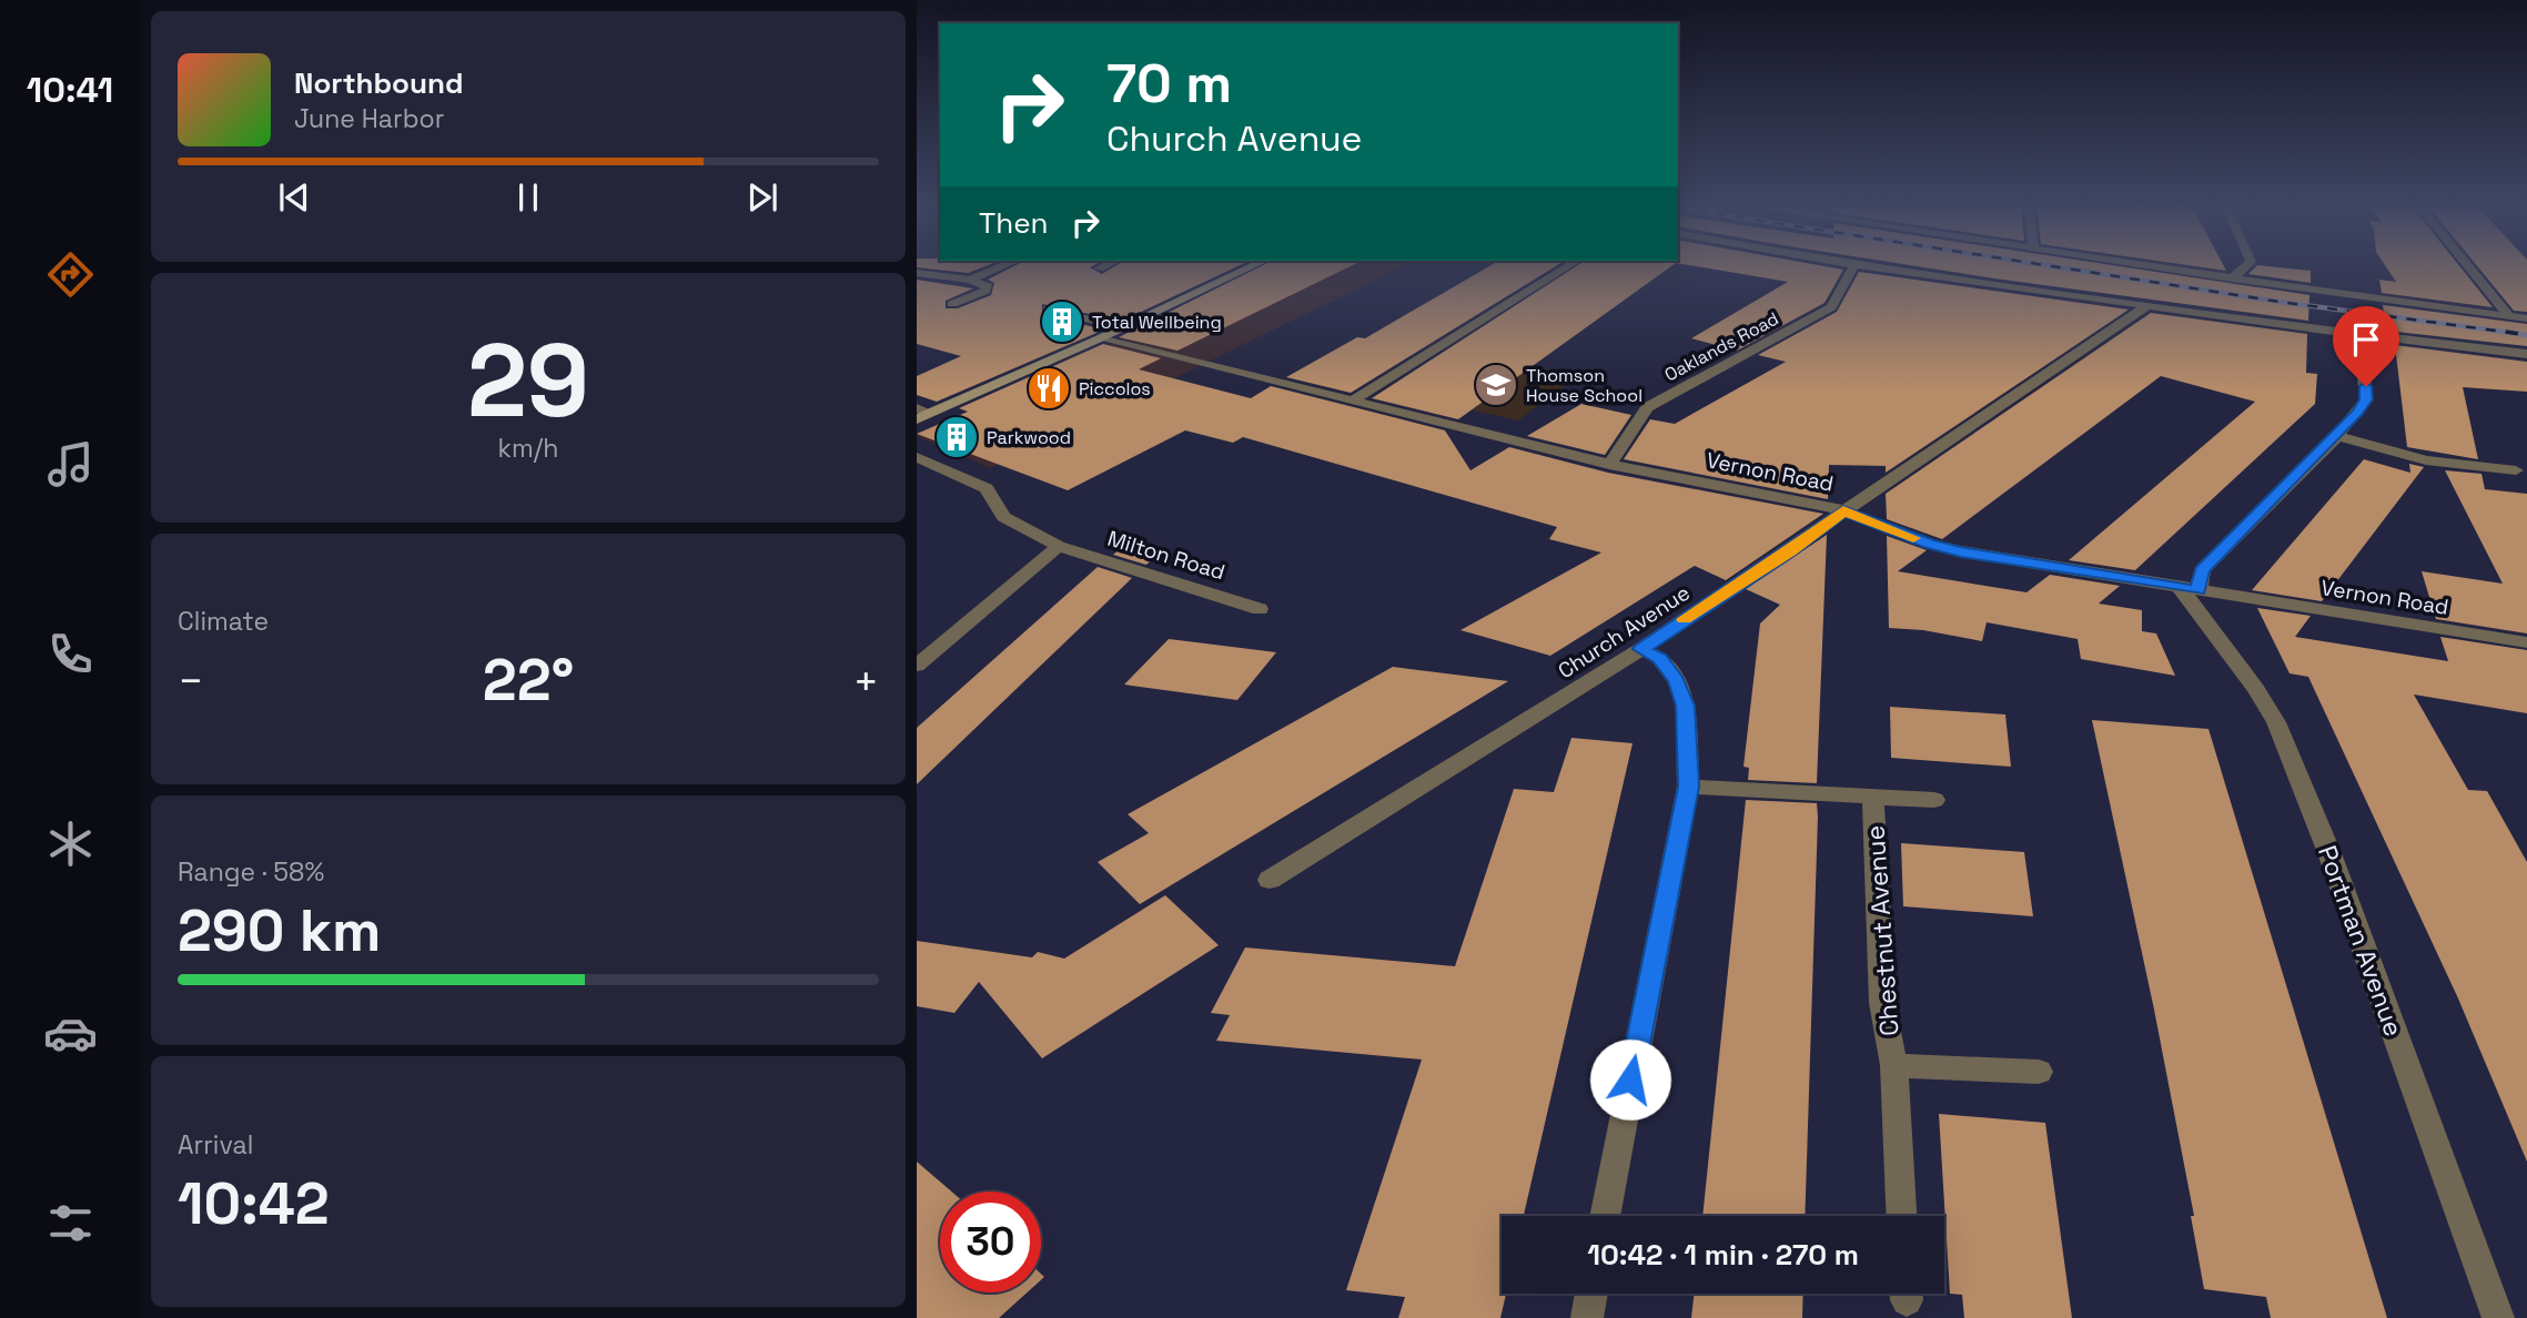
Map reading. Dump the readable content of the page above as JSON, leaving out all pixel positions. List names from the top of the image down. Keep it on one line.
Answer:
{"streets":{"street":["Oaklands Road","Vernon Road","Milton Road","Church Avenue","Chestnut Avenue","Portman Avenue"]},"crossings":[["Oaklands Road","Vernon Road"],["Vernon Road","Church Avenue"],["Vernon Road","Portman Avenue"]],"places":{"building":["Total Wellbeing","Parkwood"],"school or university":["Thomson House School"],"restaurant":["Piccolos"]},"page":{"tabs":"10:41","turn":["70 m","Church Avenue"],"song":["Northbound","June Harbor"],"then":"Then","tile":[["29","km/h"],"Climate",["Range · 58%","290 km"],["Arrival","10:42"]],"heat":["−","22°","+"],"limit":"30","trip":"10:42 · 1 min · 270 m"}}
